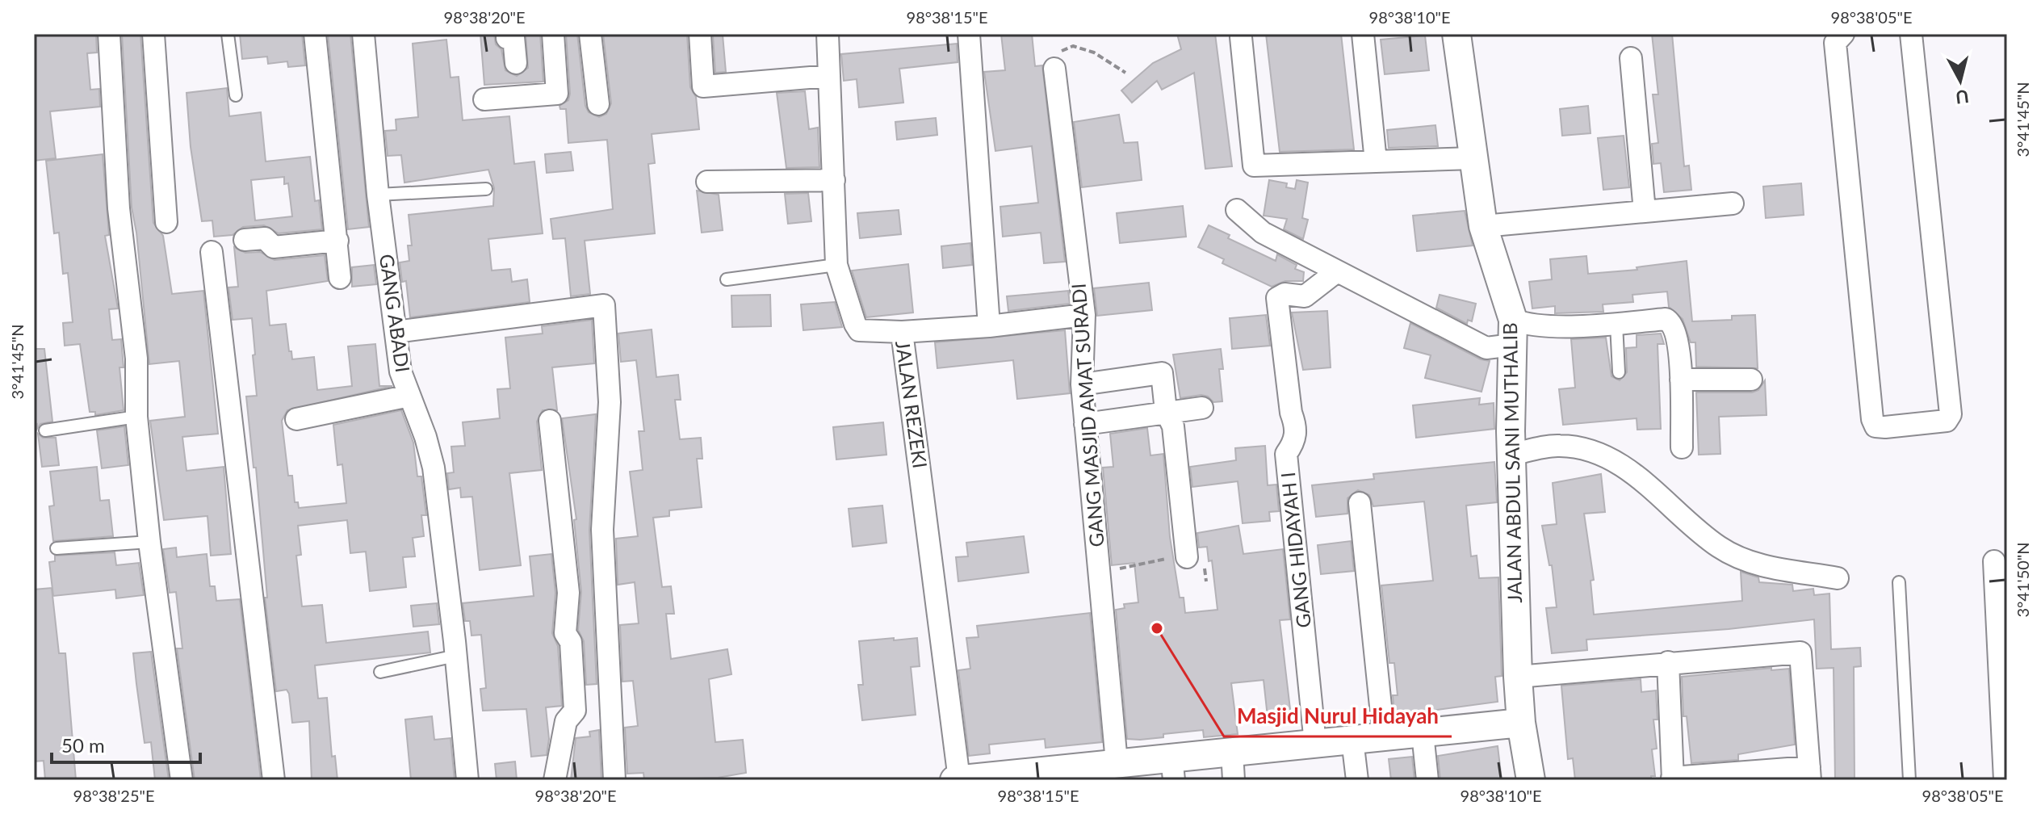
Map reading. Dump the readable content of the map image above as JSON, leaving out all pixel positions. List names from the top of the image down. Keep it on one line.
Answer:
{"streets":{"street":["GANG ABADI","JALAN REZEKI","GANG MASJID AMAT SURADI","JALAN ABDUL SANI MUTHALIB","GANG HIDAYAH I"]},"places":["Masjid Nurul Hidayah"],"scale_bar":"50 m","north":"bottom","coordinates":["98°38'20\"E","98°38'15\"E","98°38'10\"E","98°38'05\"E","3°41'45\"N","3°41'50\"N","98°38'25\"E"]}
